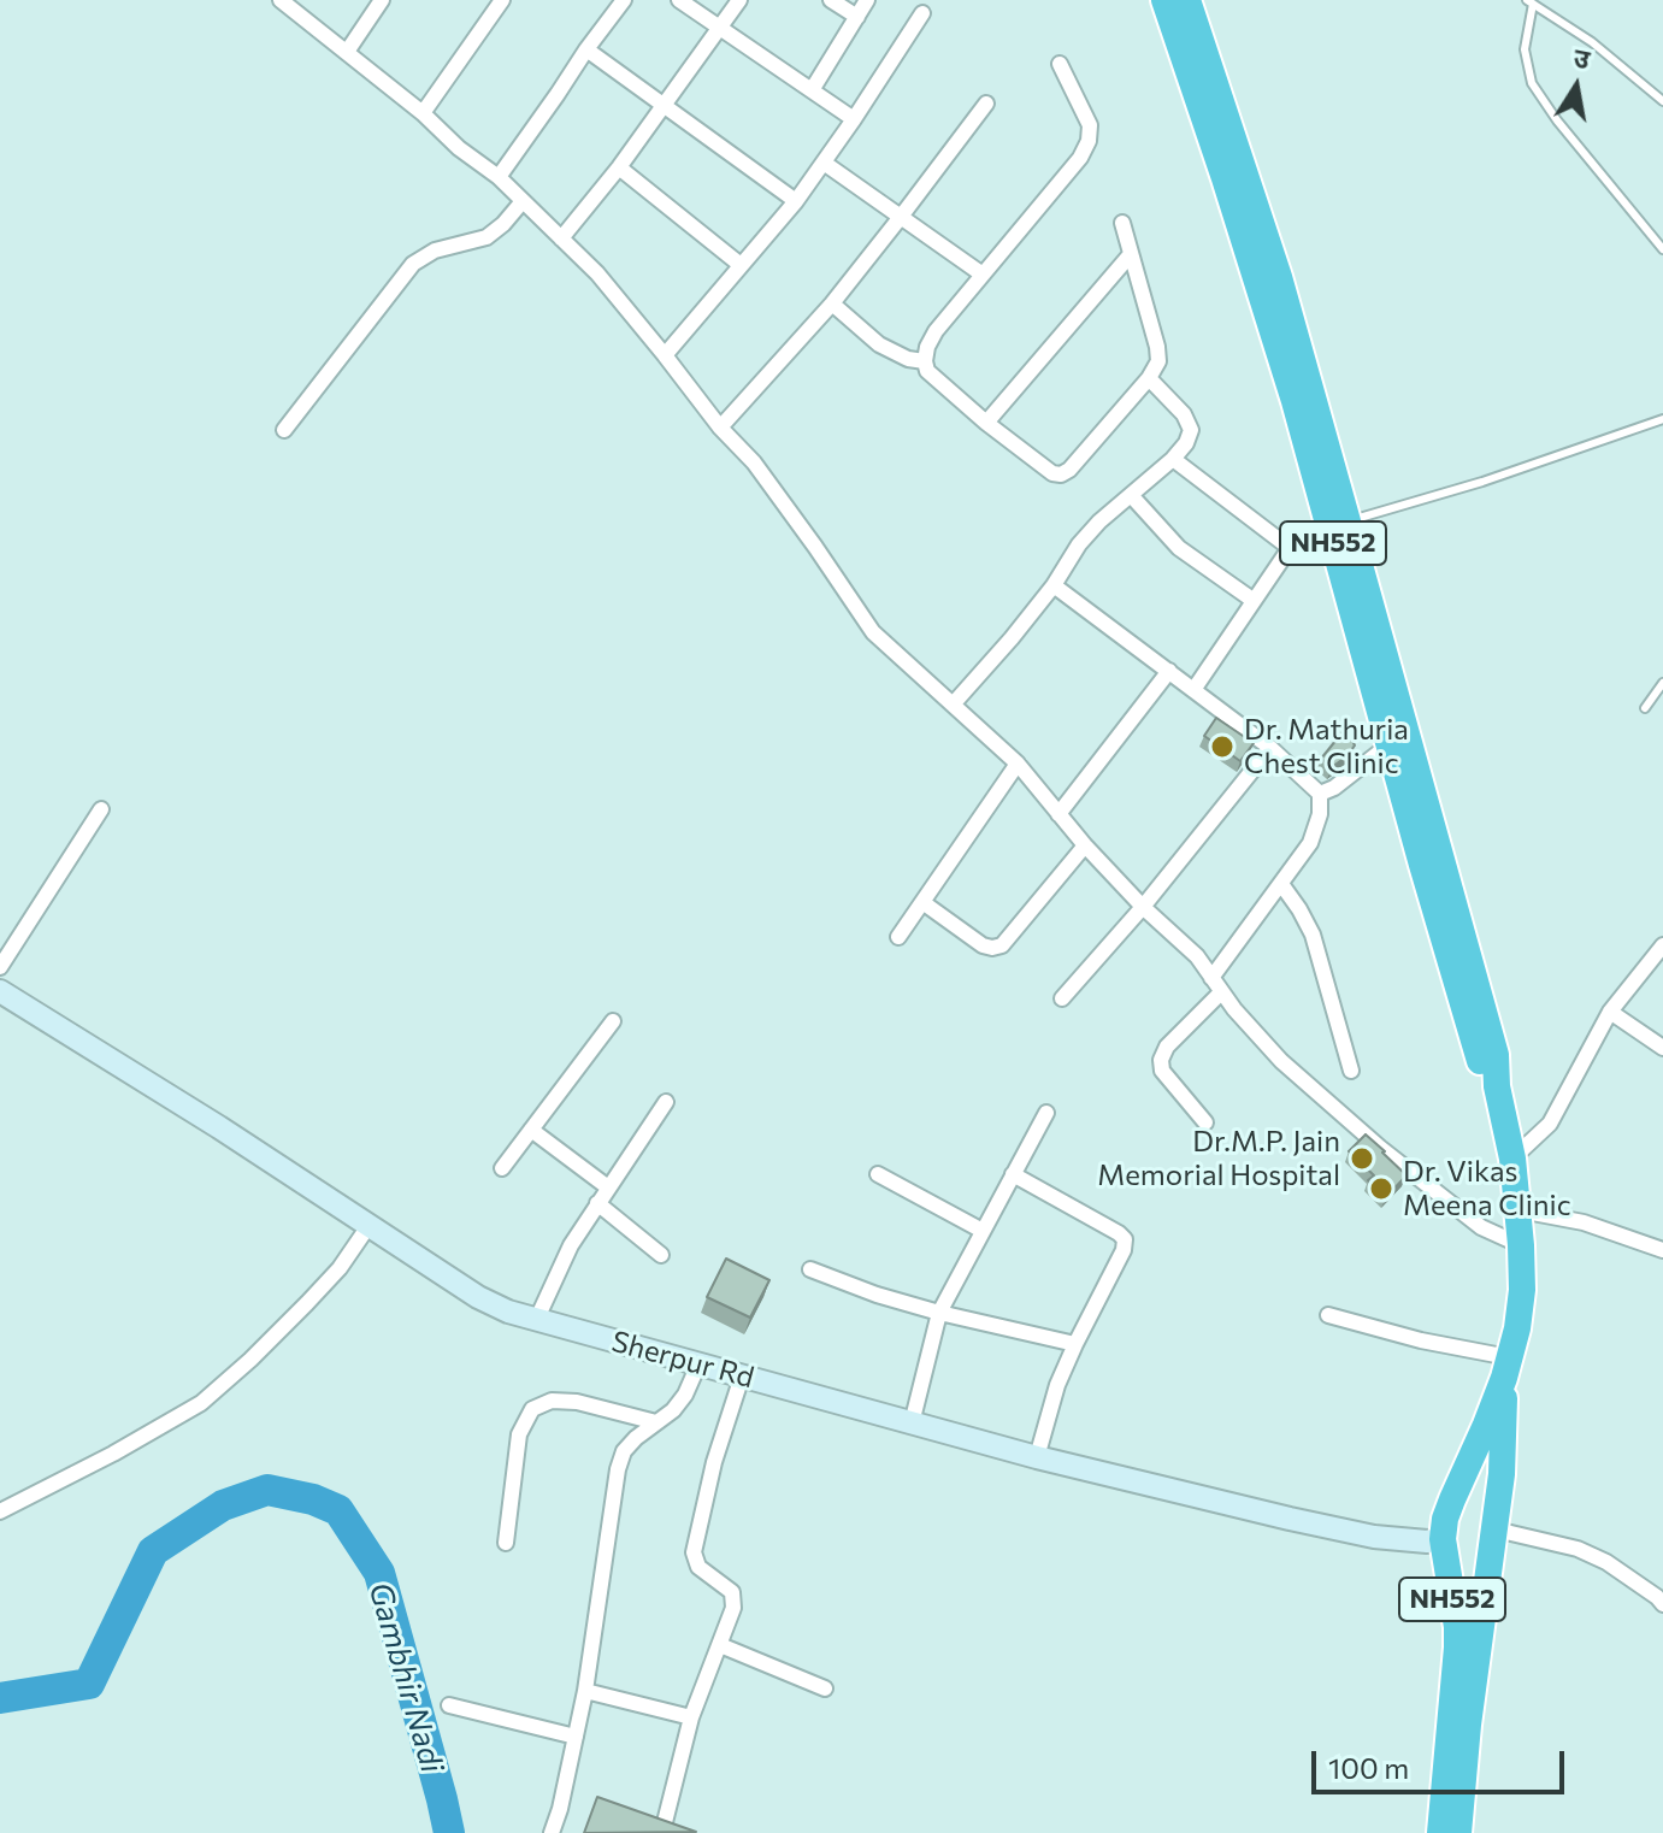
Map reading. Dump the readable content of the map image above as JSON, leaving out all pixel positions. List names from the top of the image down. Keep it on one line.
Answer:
{"streets":{"highway":["NH552"],"street":["Sherpur Rd"]},"crossings":[["NH552","Sherpur Rd"]],"water":["Gambhir Nadi"],"places":["Dr. Mathuria Chest Clinic","Dr.M.P. Jain Memorial Hospital","Dr. Vikas Meena Clinic"],"scale_bar":"100 m","north":"top"}
